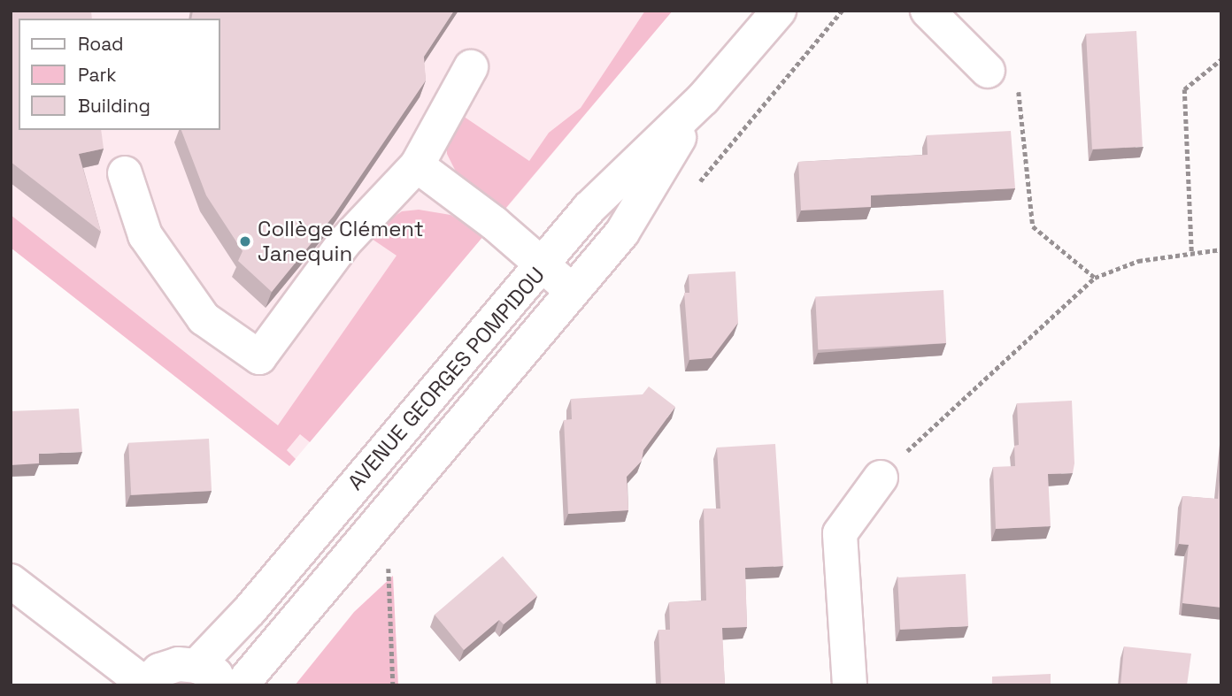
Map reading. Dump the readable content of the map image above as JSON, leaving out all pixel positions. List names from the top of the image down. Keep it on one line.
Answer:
{"streets":{"street":["AVENUE GEORGES POMPIDOU"]},"places":["Collège Clément Janequin"],"legend":["Road","Park","Building"]}
